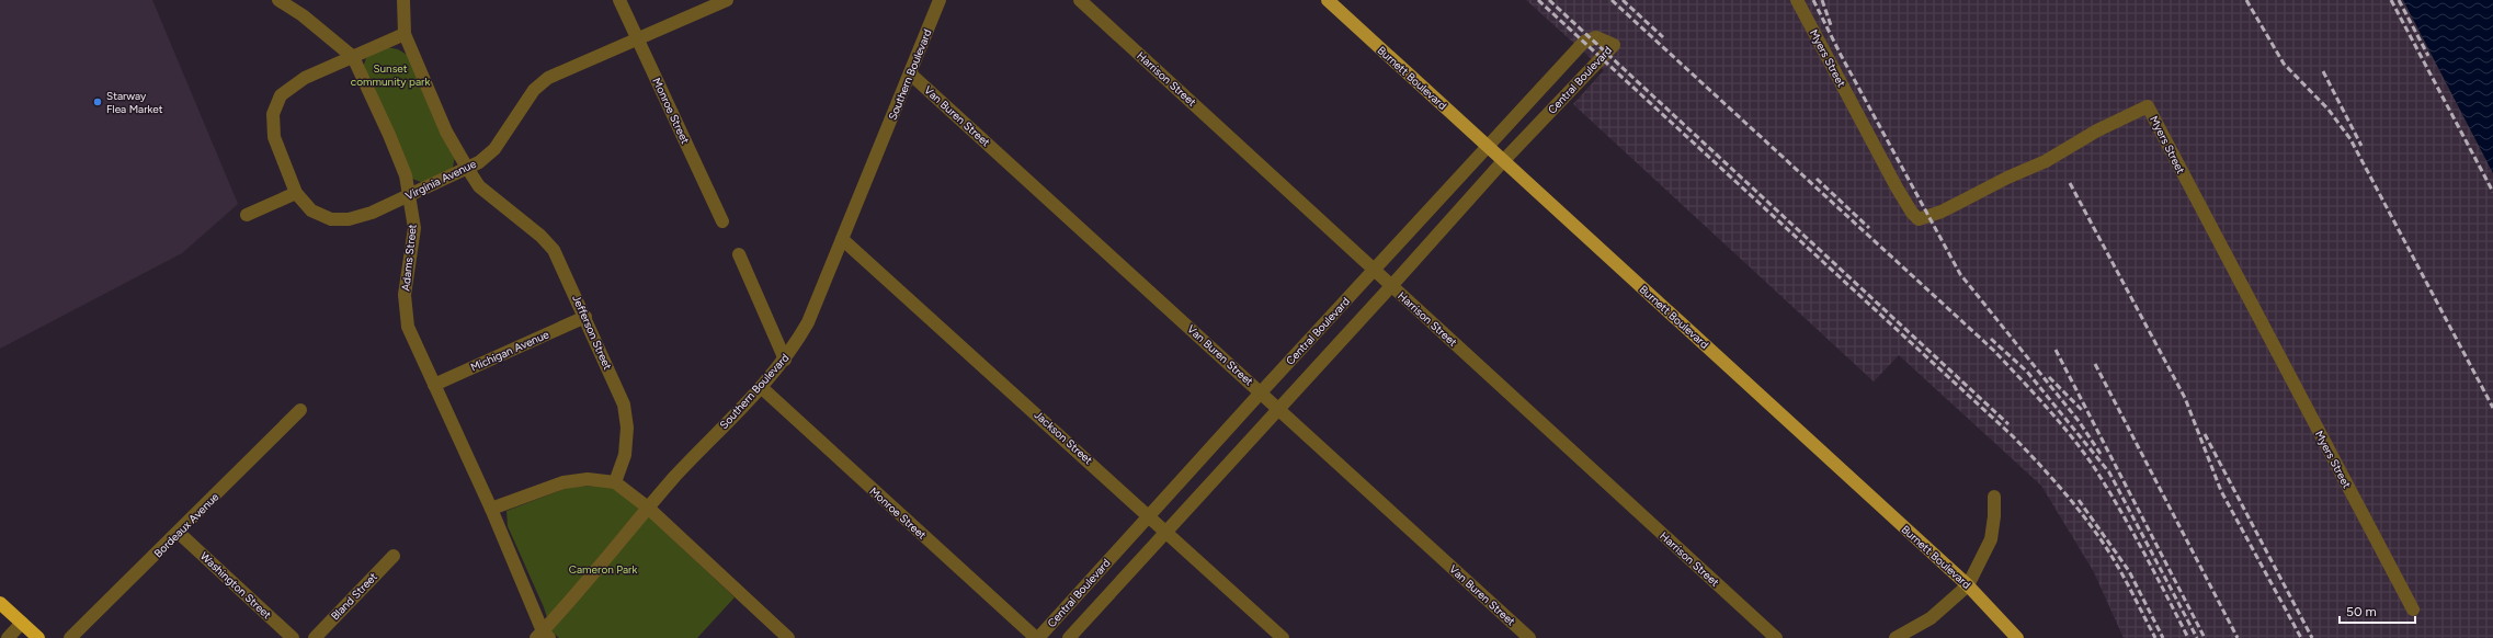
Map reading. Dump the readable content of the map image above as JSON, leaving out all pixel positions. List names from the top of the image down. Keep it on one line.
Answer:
{"streets":{"main road":["Burnett Boulevard"],"street":["Myers Street","Southern Boulevard","Harrison Street","Central Boulevard","Monroe Street","Van Buren Street","Virginia Avenue","Adams Street","Jefferson Street","Michigan Avenue","Jackson Street","Bordeaux Avenue","Washington Street","Bland Street"]},"crossings":[["Southern Boulevard","Monroe Street"],["Southern Boulevard","Van Buren Street"],["Southern Boulevard","Adams Street"],["Southern Boulevard","Jackson Street"],["Burnett Boulevard","Central Boulevard"],["Harrison Street","Central Boulevard"],["Central Boulevard","Monroe Street"],["Central Boulevard","Van Buren Street"],["Central Boulevard","Jackson Street"],["Monroe Street","Virginia Avenue"],["Virginia Avenue","Adams Street"],["Virginia Avenue","Jefferson Street"],["Adams Street","Michigan Avenue"],["Jefferson Street","Michigan Avenue"],["Bordeaux Avenue","Washington Street"]],"parks":["Sunset community park","Cameron Park"],"places":["Starway Flea Market"],"scale_bar":"50 m"}
